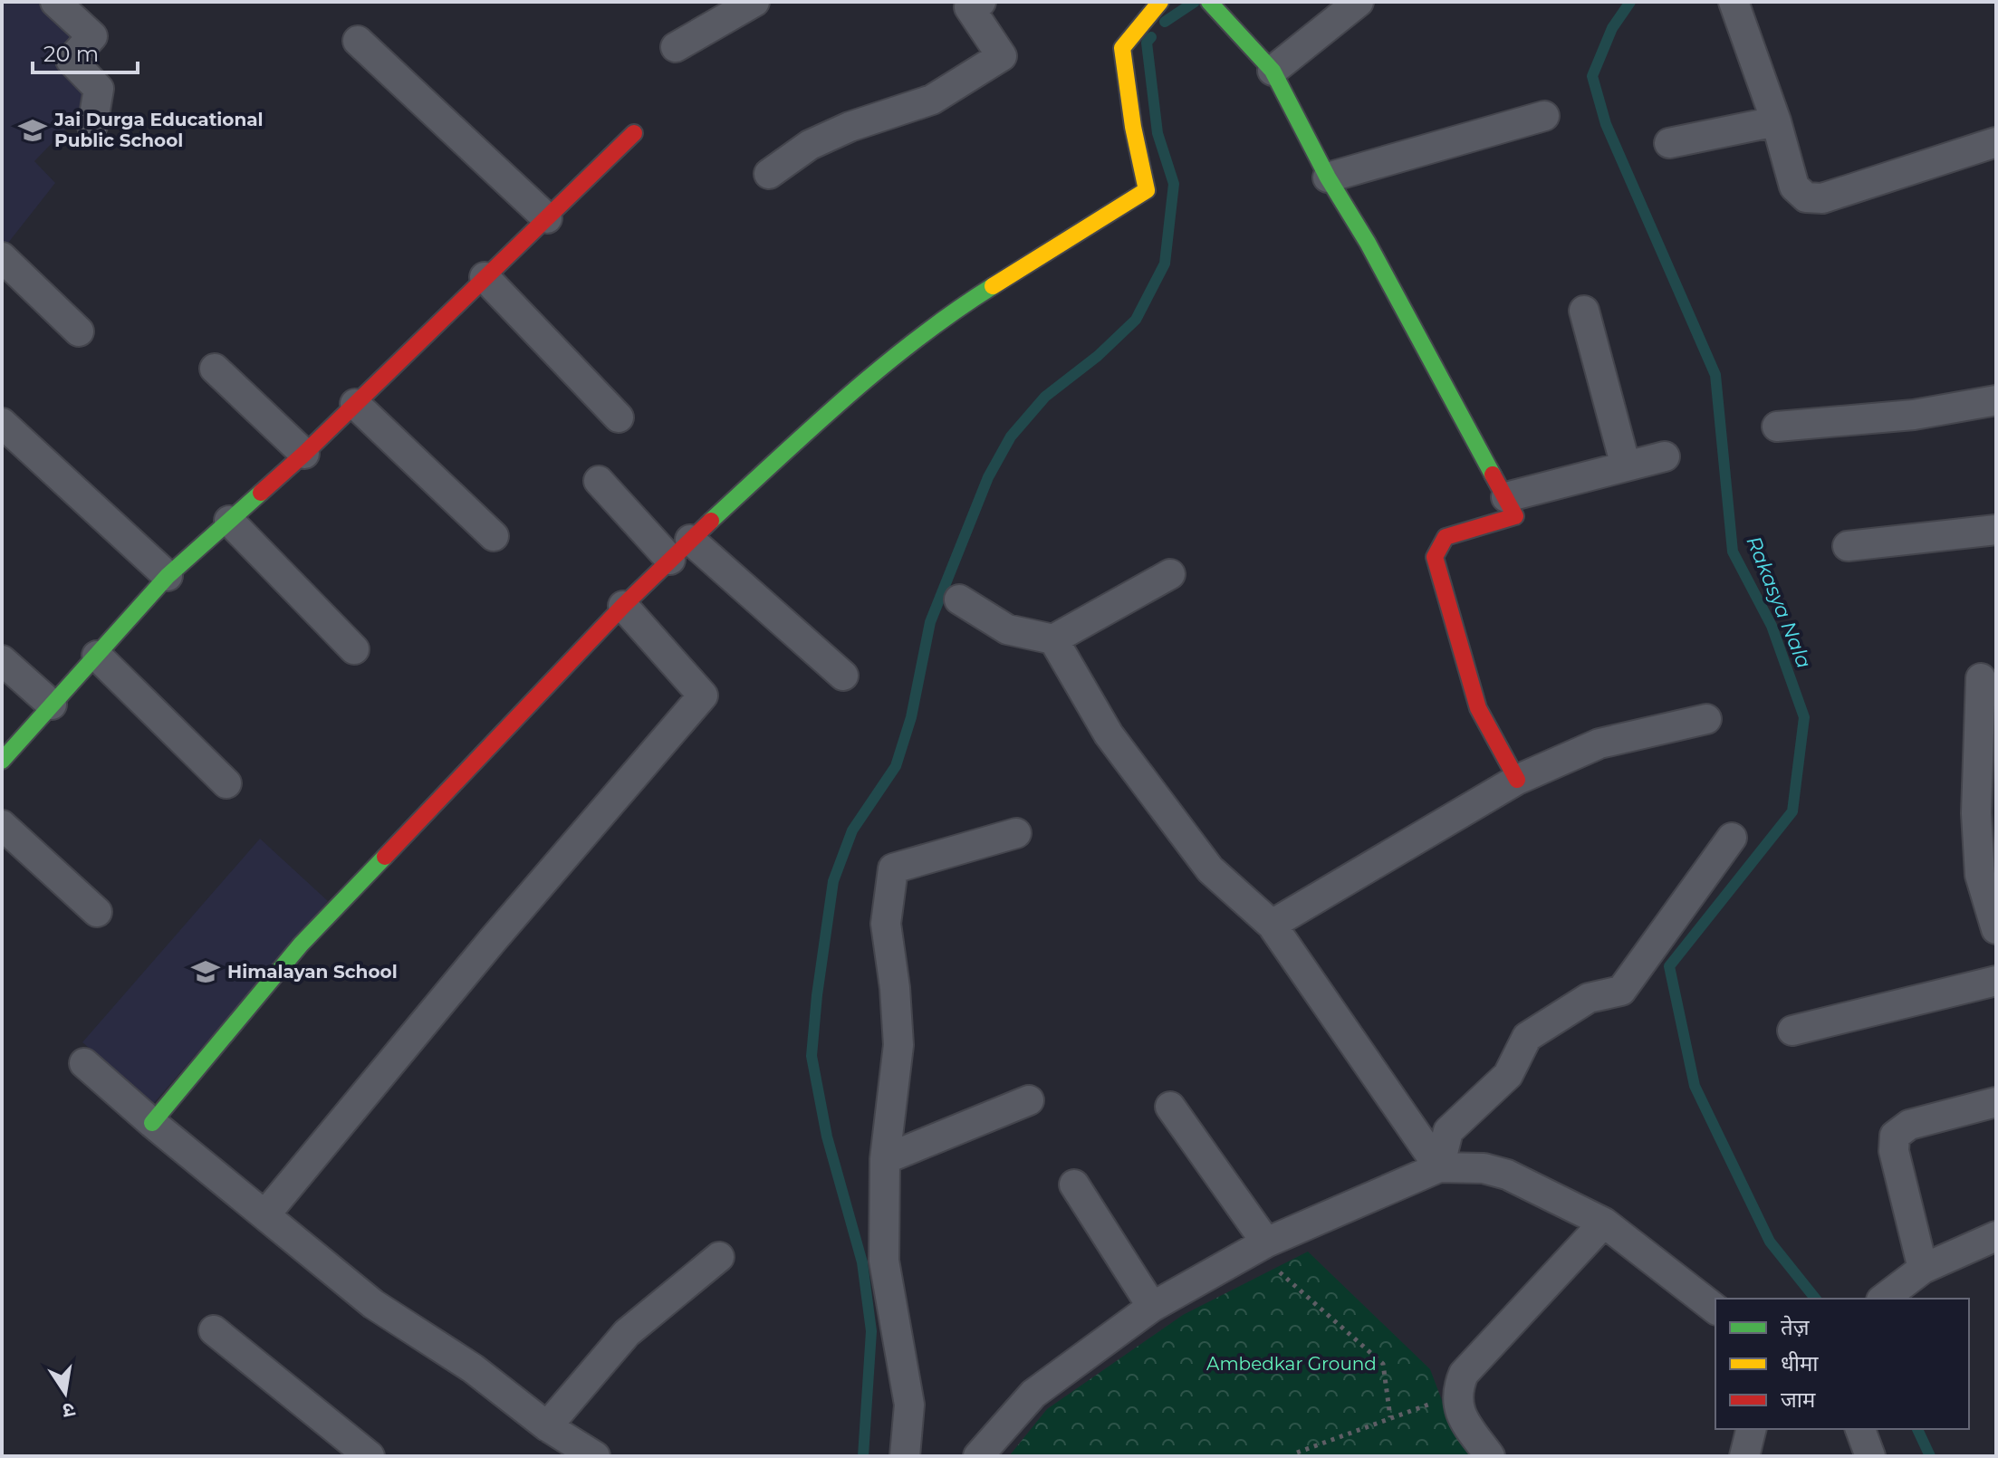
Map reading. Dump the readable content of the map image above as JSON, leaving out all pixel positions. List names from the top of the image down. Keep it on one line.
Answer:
{"water":["Rakasya Nala"],"parks":["Ambedkar Ground"],"places":{"school or university":["Jai Durga Educational Public School","Himalayan School"]},"legend":["तेज़","धीमा","जाम"],"scale_bar":"20 m","north":"bottom"}
